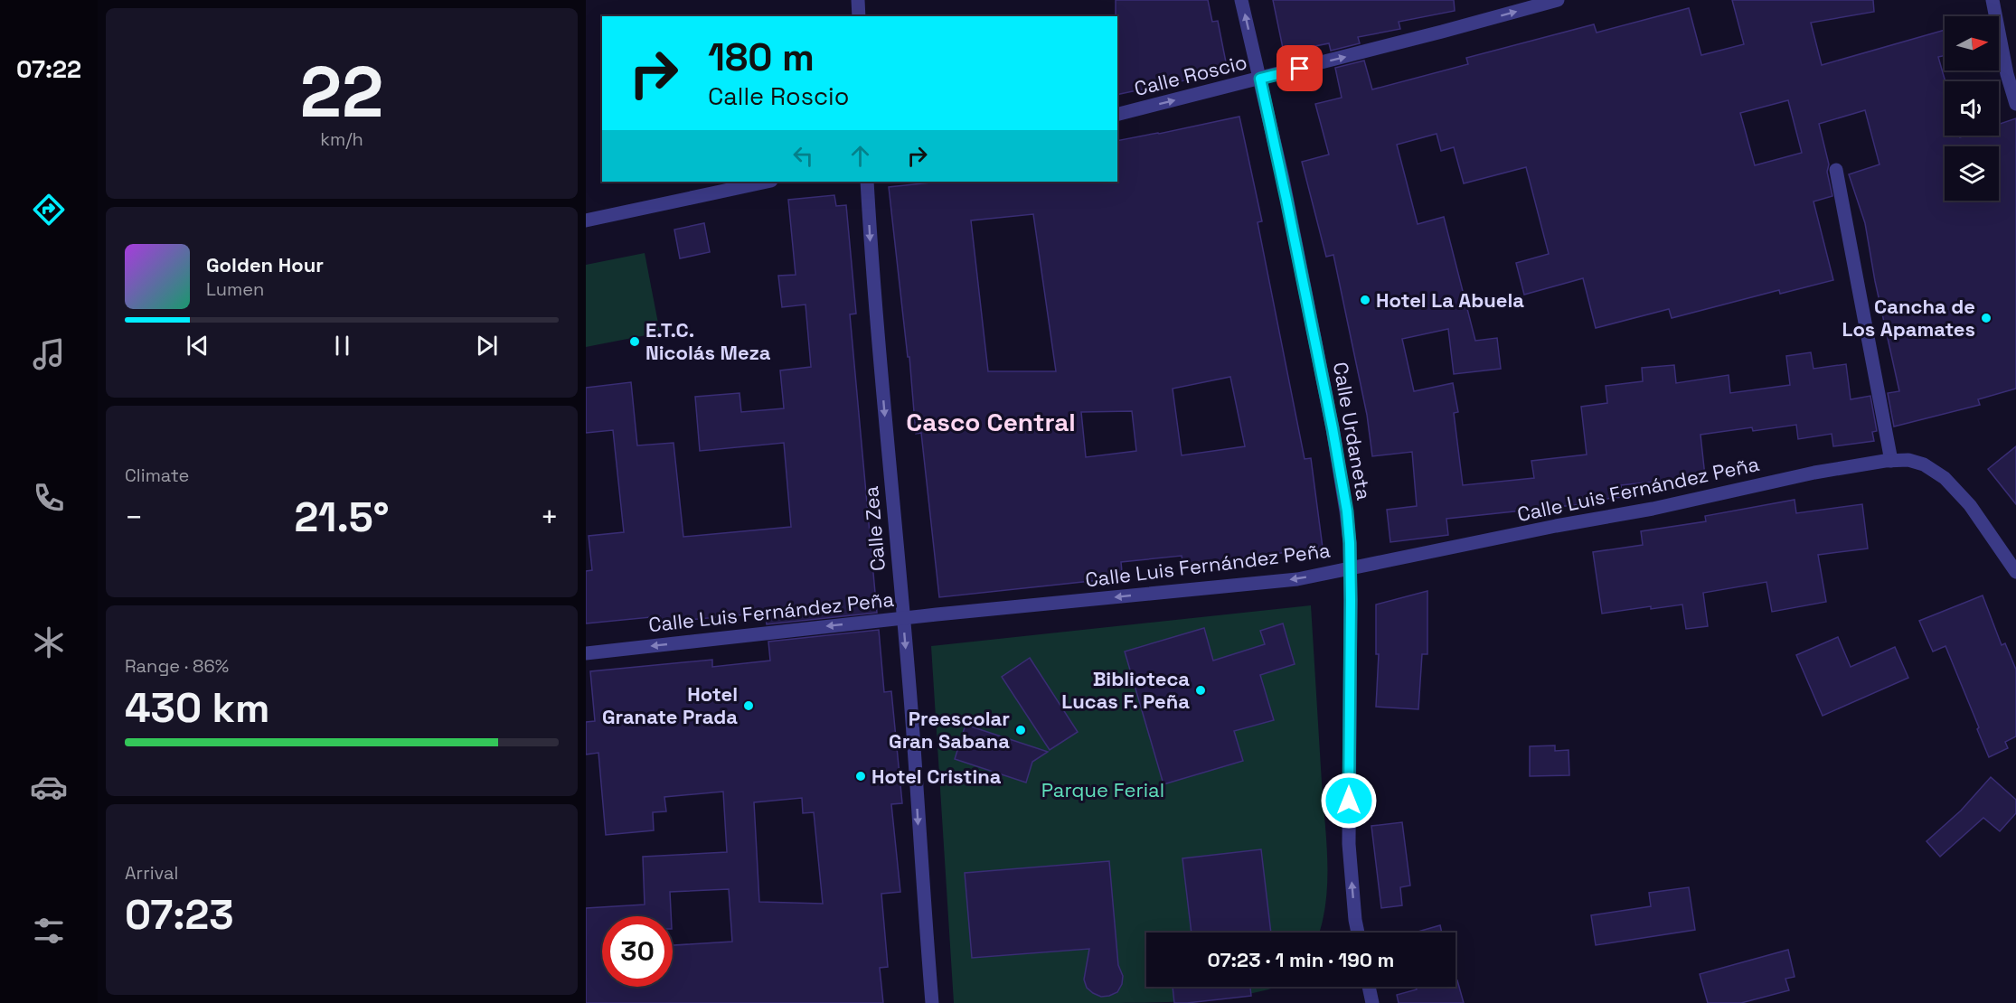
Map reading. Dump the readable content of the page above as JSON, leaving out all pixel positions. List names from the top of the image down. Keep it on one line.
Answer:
{"streets":{"street":["Calle Roscio","Calle Urdaneta","Calle Luis Fernández Peña","Calle Zea"]},"crossings":[["Calle Roscio","Calle Urdaneta"],["Calle Urdaneta","Calle Luis Fernández Peña"],["Calle Luis Fernández Peña","Calle Zea"]],"one_way":["Calle Roscio","Calle Urdaneta","Calle Luis Fernández Peña","Calle Zea"],"districts":["Casco Central"],"parks":["Parque Ferial"],"places":["Hotel La Abuela","Cancha de Los Apamates","E.T.C. Nicolás Meza","Biblioteca Lucas F. Peña","Hotel Granate Prada","Preescolar Gran Sabana","Hotel Cristina"],"north":"right","page":{"tabs":"07:22","tile":[["22","km/h"],"Climate",["Range · 86%","430 km"],["Arrival","07:23"]],"turn":["180 m","Calle Roscio"],"song":["Golden Hour","Lumen"],"heat":["−","21.5°","+"],"limit":"30","trip":"07:23 · 1 min · 190 m"}}
